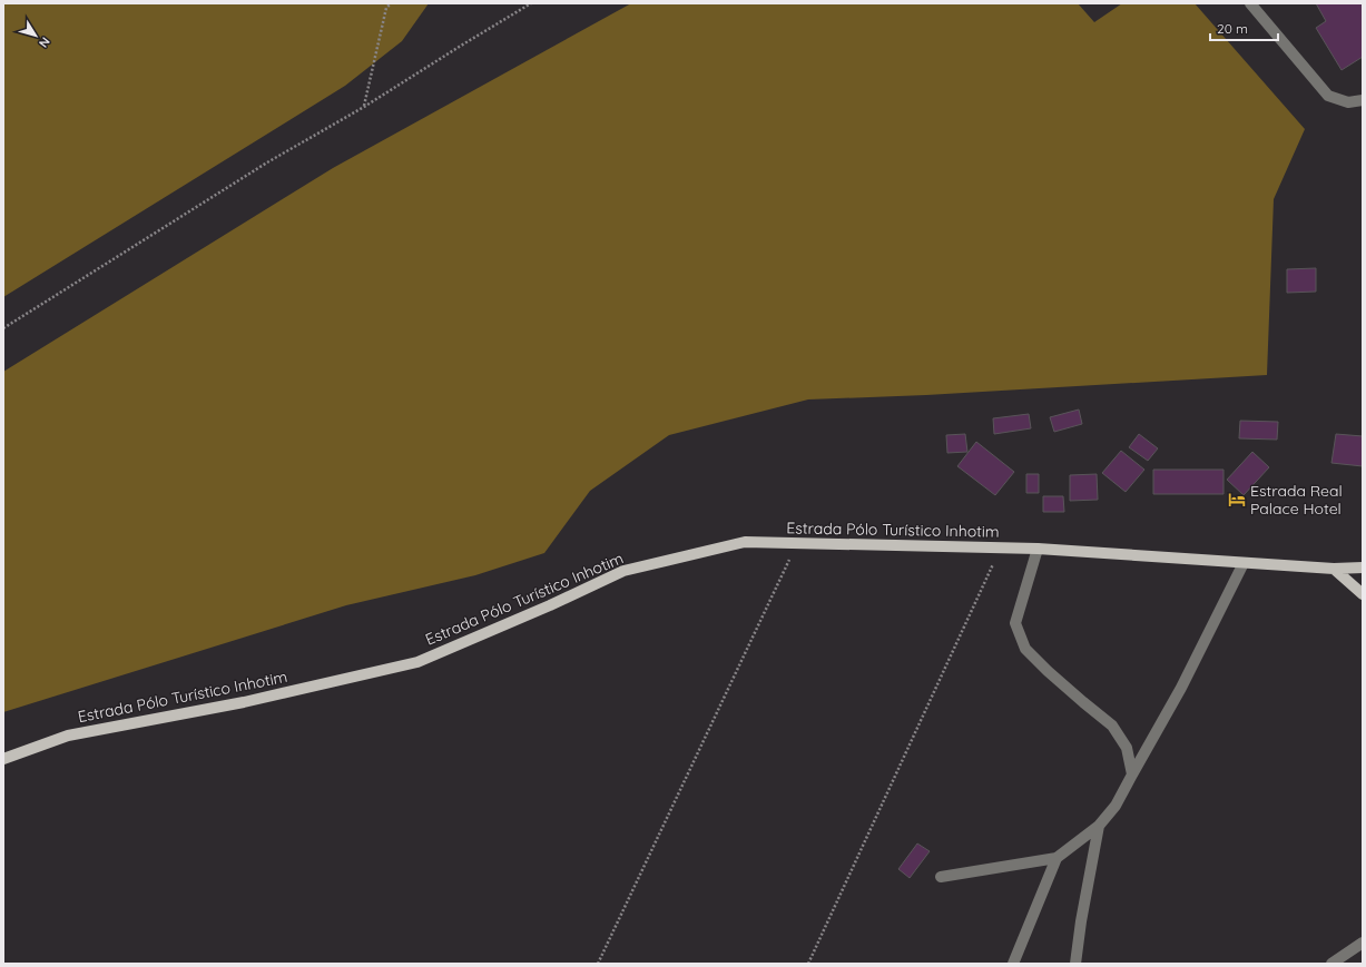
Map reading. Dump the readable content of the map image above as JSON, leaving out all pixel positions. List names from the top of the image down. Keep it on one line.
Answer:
{"streets":{"main road":["Estrada Pólo Turístico Inhotim"]},"places":{"hotel":["Estrada Real Palace Hotel"]},"scale_bar":"20 m","north":"bottom right"}
